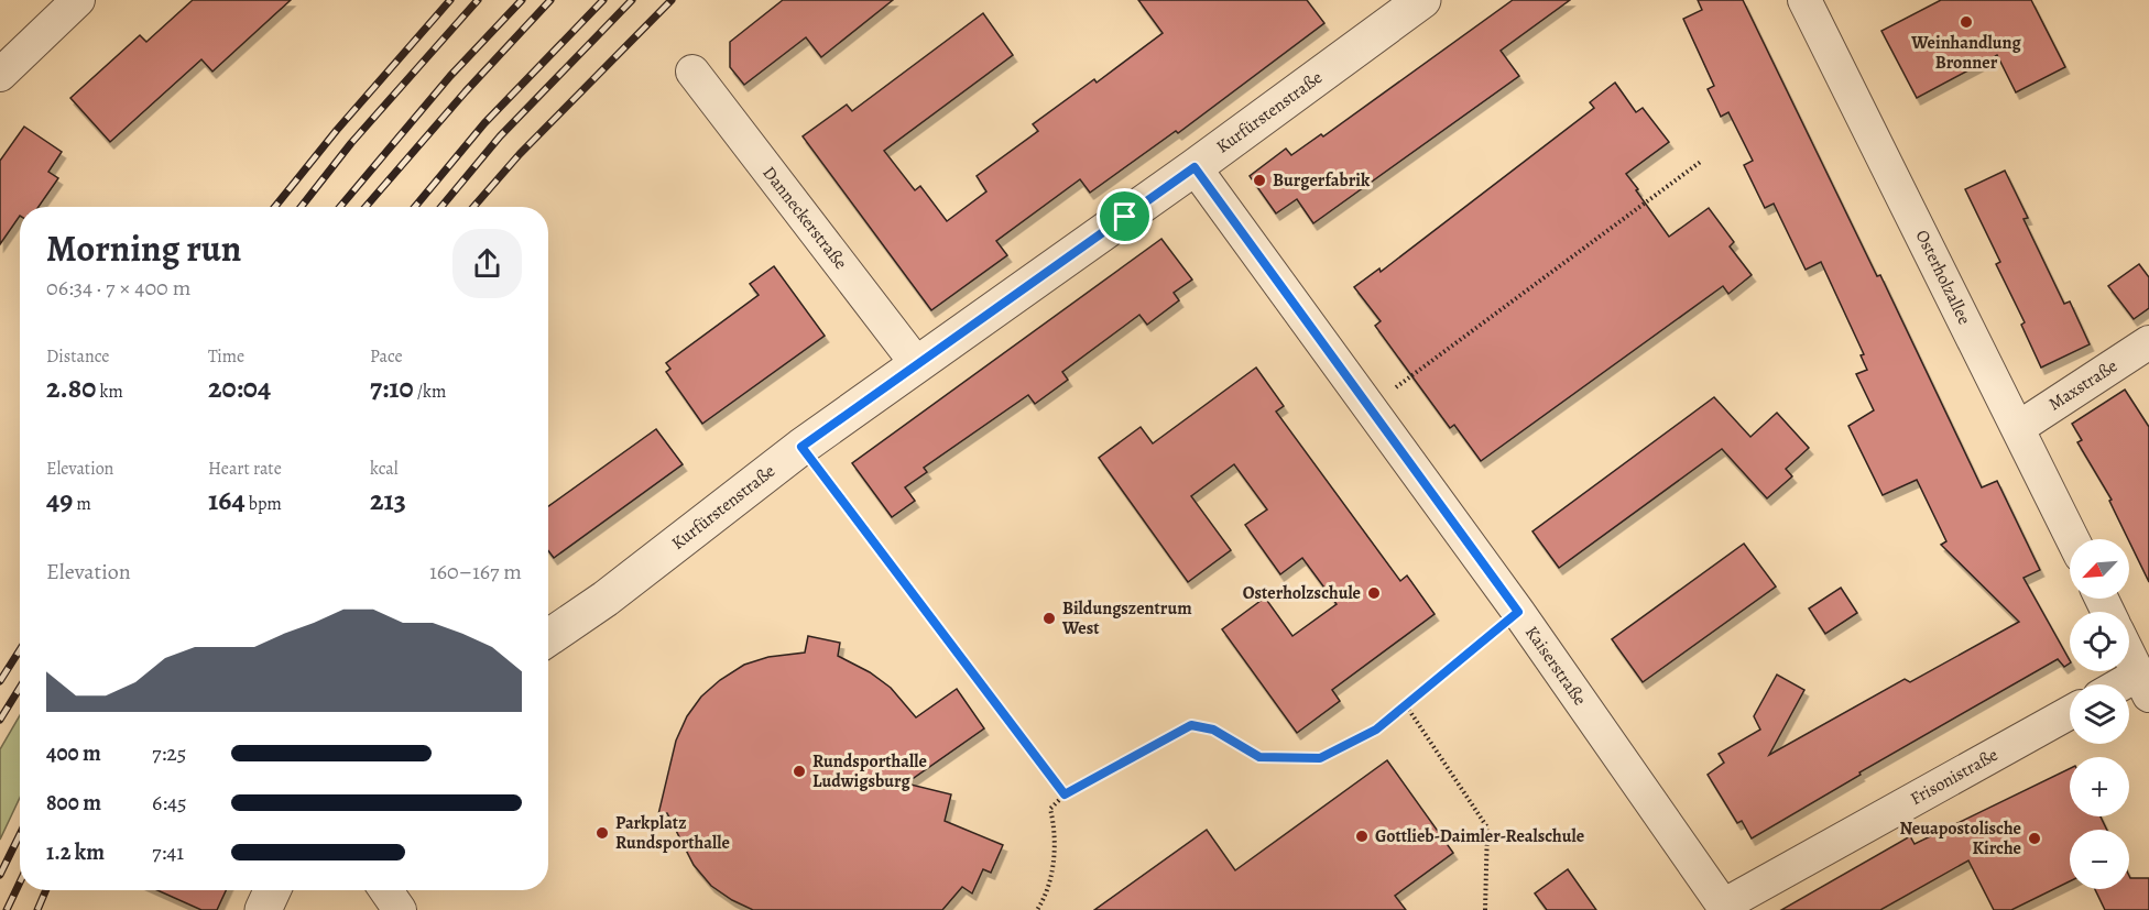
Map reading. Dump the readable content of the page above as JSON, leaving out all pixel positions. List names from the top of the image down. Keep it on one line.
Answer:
{"streets":{"street":["Kurfürstenstraße","Danneckerstraße","Osterholzallee","Maxstraße","Kaiserstraße","Frisonistraße"]},"crossings":[["Kurfürstenstraße","Danneckerstraße"],["Kurfürstenstraße","Kaiserstraße"],["Osterholzallee","Maxstraße"],["Kaiserstraße","Frisonistraße"]],"places":["Weinhandlung Bronner","Burgerfabrik","Osterholzschule","Bildungszentrum West","Rundsporthalle Ludwigsburg","Parkplatz Rundsporthalle","Gottlieb-Daimler-Realschule","Neuapostolische Kirche"],"north":"bottom left","page":{"heading":["Morning run","06:34 · 7 × 400 m"],"stats":[["Distance","2.80 km"],["Time","20:04"],["Pace","7:10 /km"],["Elevation","49 m"],["Heart rate","164 bpm"],["kcal","213"]],"map_buttons":["+","−"],"chart":["Elevation","160–167 m"],"list":[{"name":"400 m","note":"7:25"},{"name":"800 m","note":"6:45"},{"name":"1.2 km","note":"7:41"}]}}
